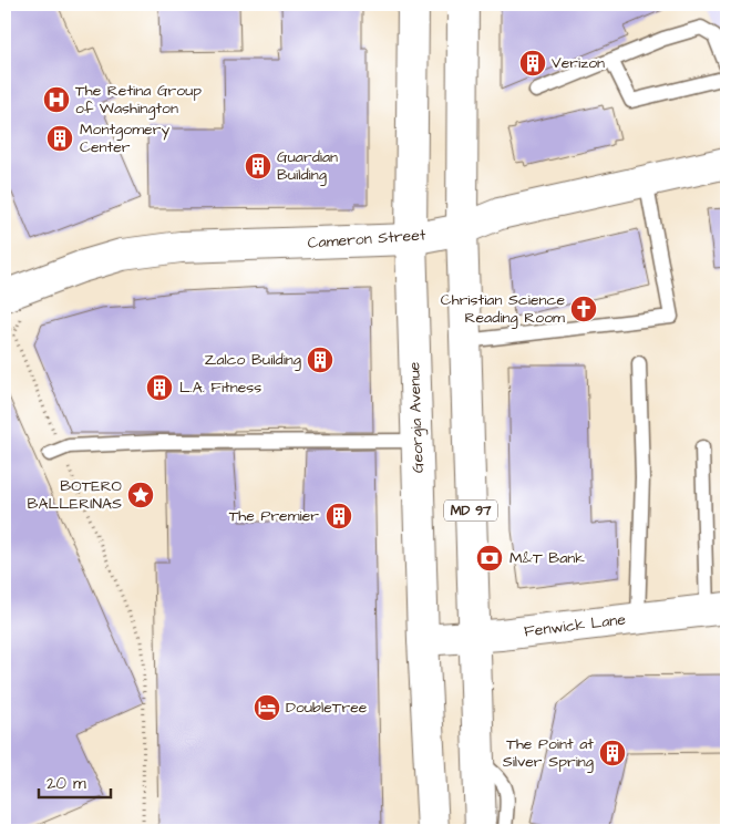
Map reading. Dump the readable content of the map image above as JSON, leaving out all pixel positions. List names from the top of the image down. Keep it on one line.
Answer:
{"streets":{"main road":["Cameron Street","Georgia Avenue","MD 97","Fenwick Lane"]},"crossings":[["Cameron Street","Georgia Avenue"],["Cameron Street","MD 97"],["Georgia Avenue","Fenwick Lane"],["MD 97","Fenwick Lane"]],"places":{"building":["Verizon","Montgomery Center","Guardian Building","Zalco Building","L.A. Fitness","The Premier","The Point at Silver Spring"],"hospital":["The Retina Group of Washington"],"church":["Christian Science Reading Room"],"place":["BOTERO BALLERINAS"],"bank":["M&T Bank"],"hotel":["DoubleTree"]},"scale_bar":"20 m"}
